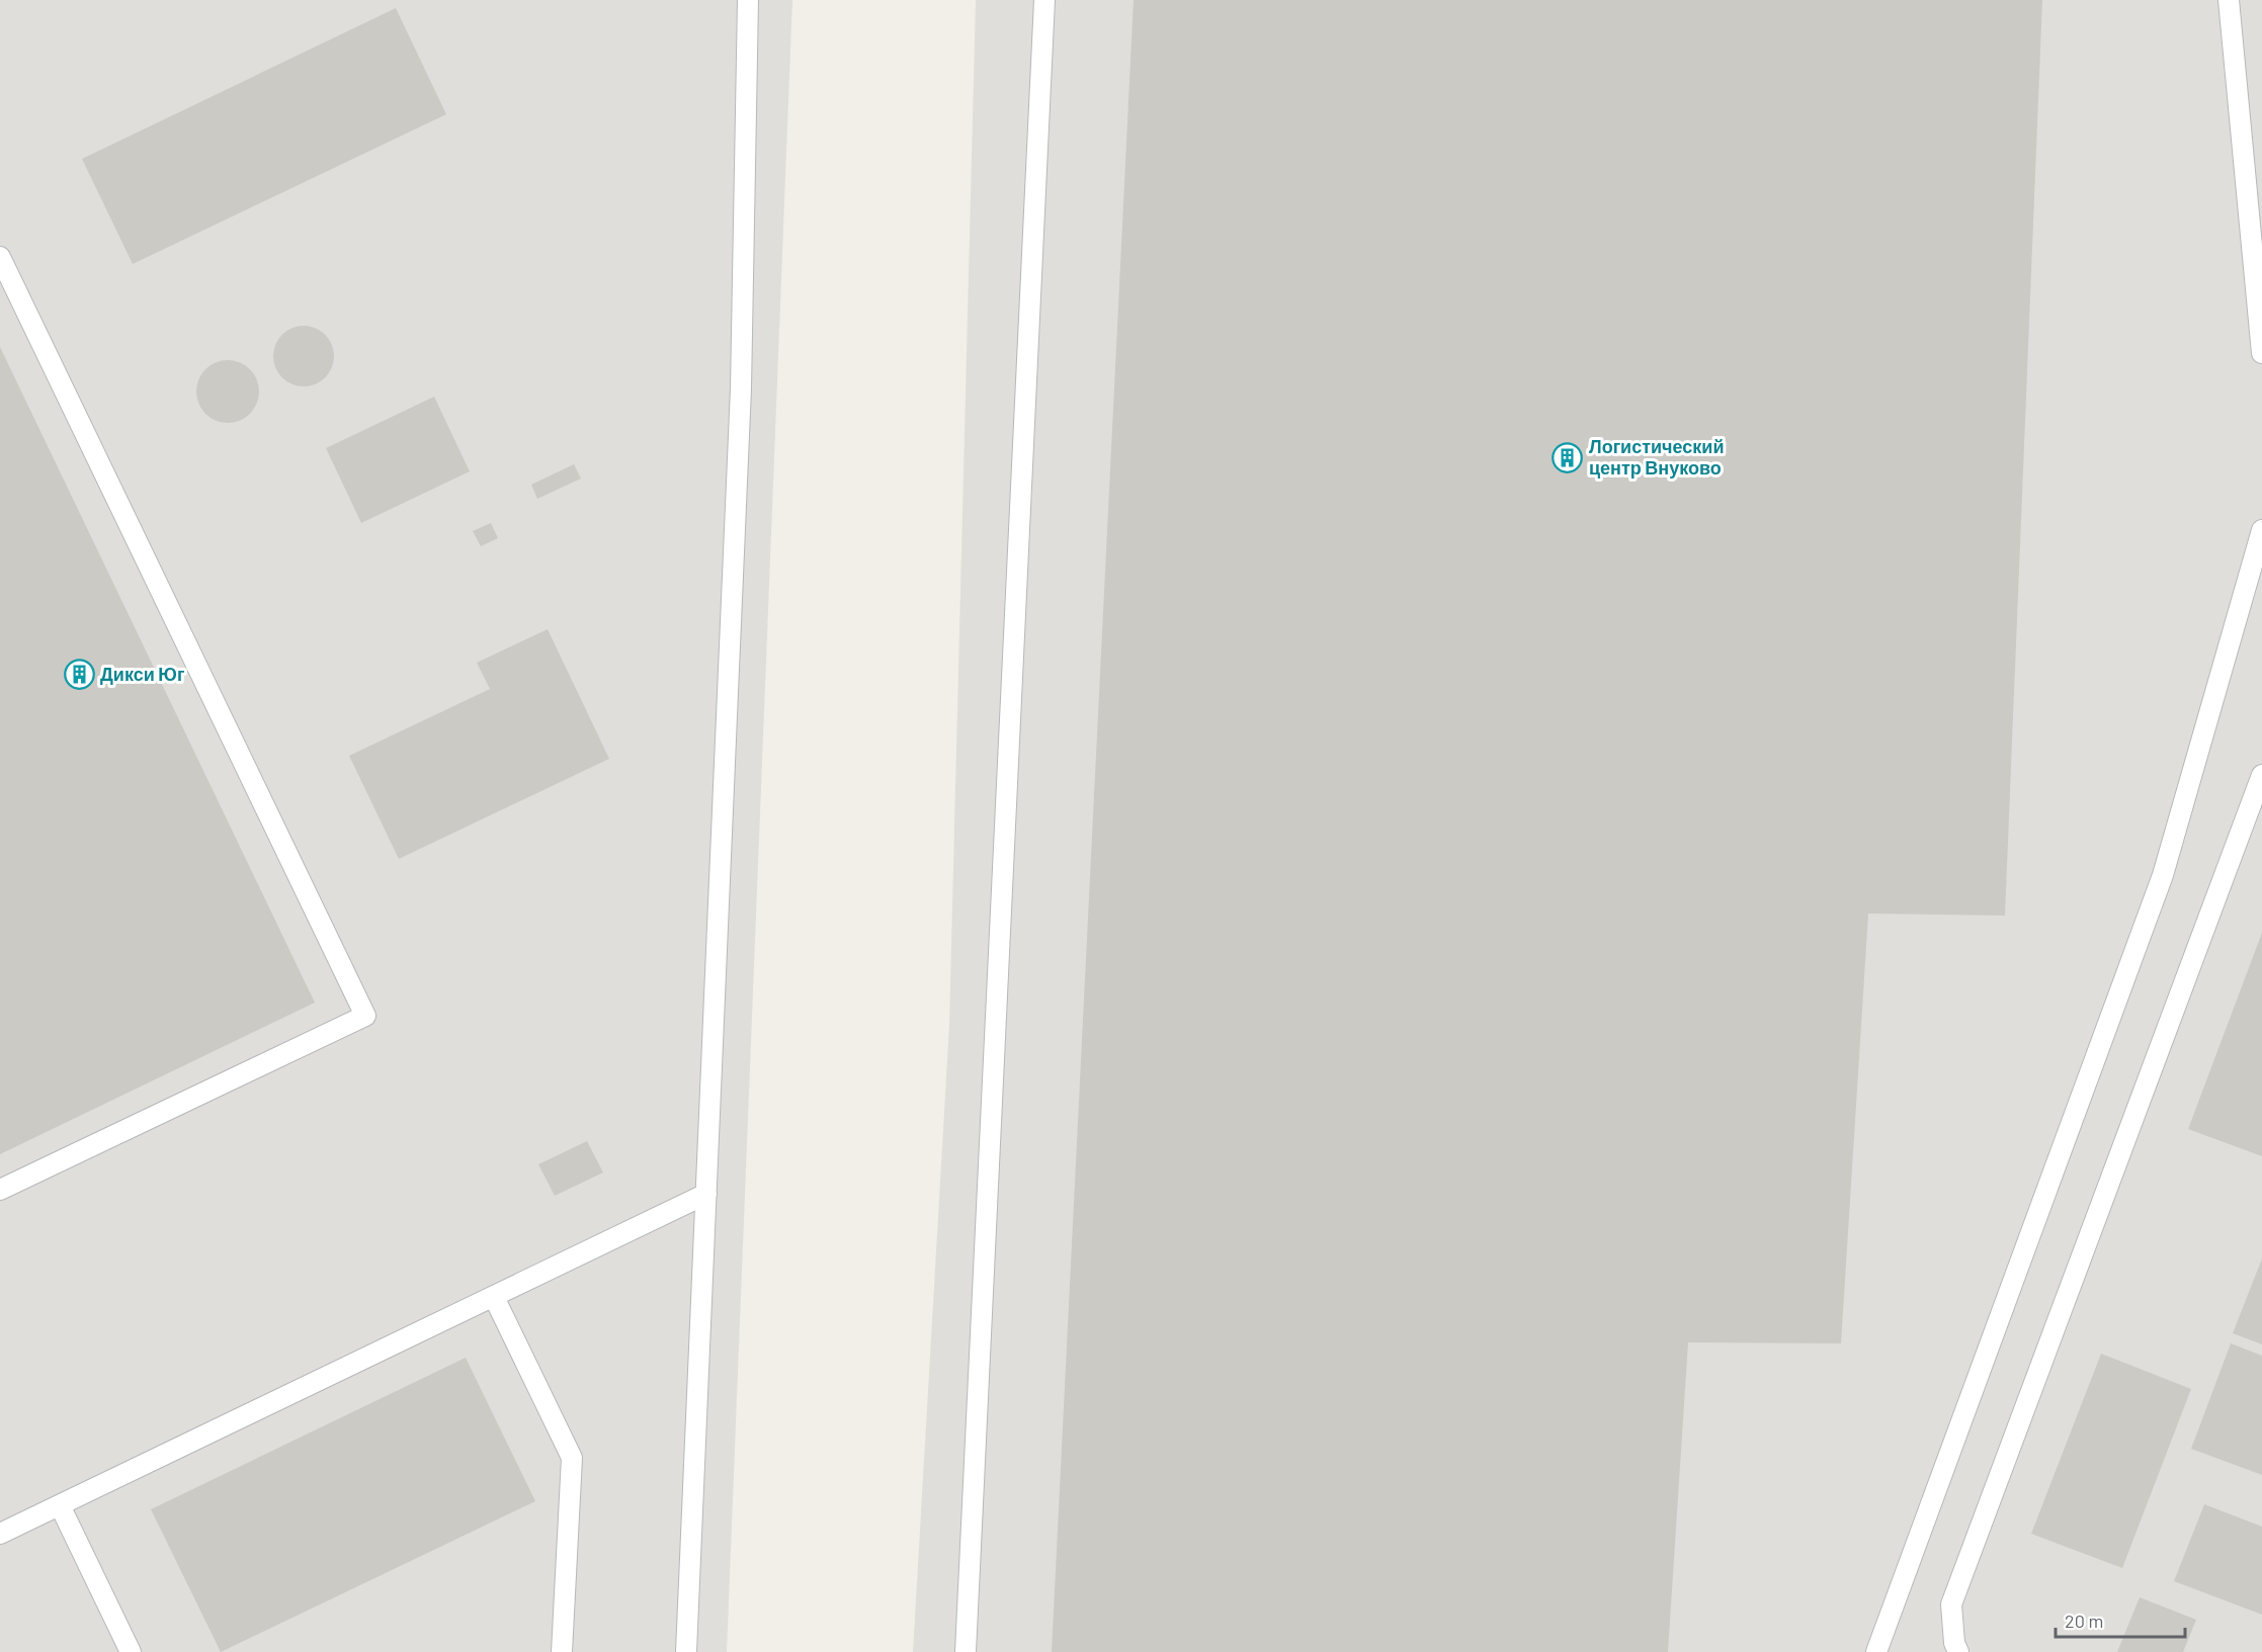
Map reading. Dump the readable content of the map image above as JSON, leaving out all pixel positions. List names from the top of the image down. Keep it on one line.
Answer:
{"places":{"building":["Логистический центр Внуково","Дикси Юг"]},"scale_bar":"20 m"}
